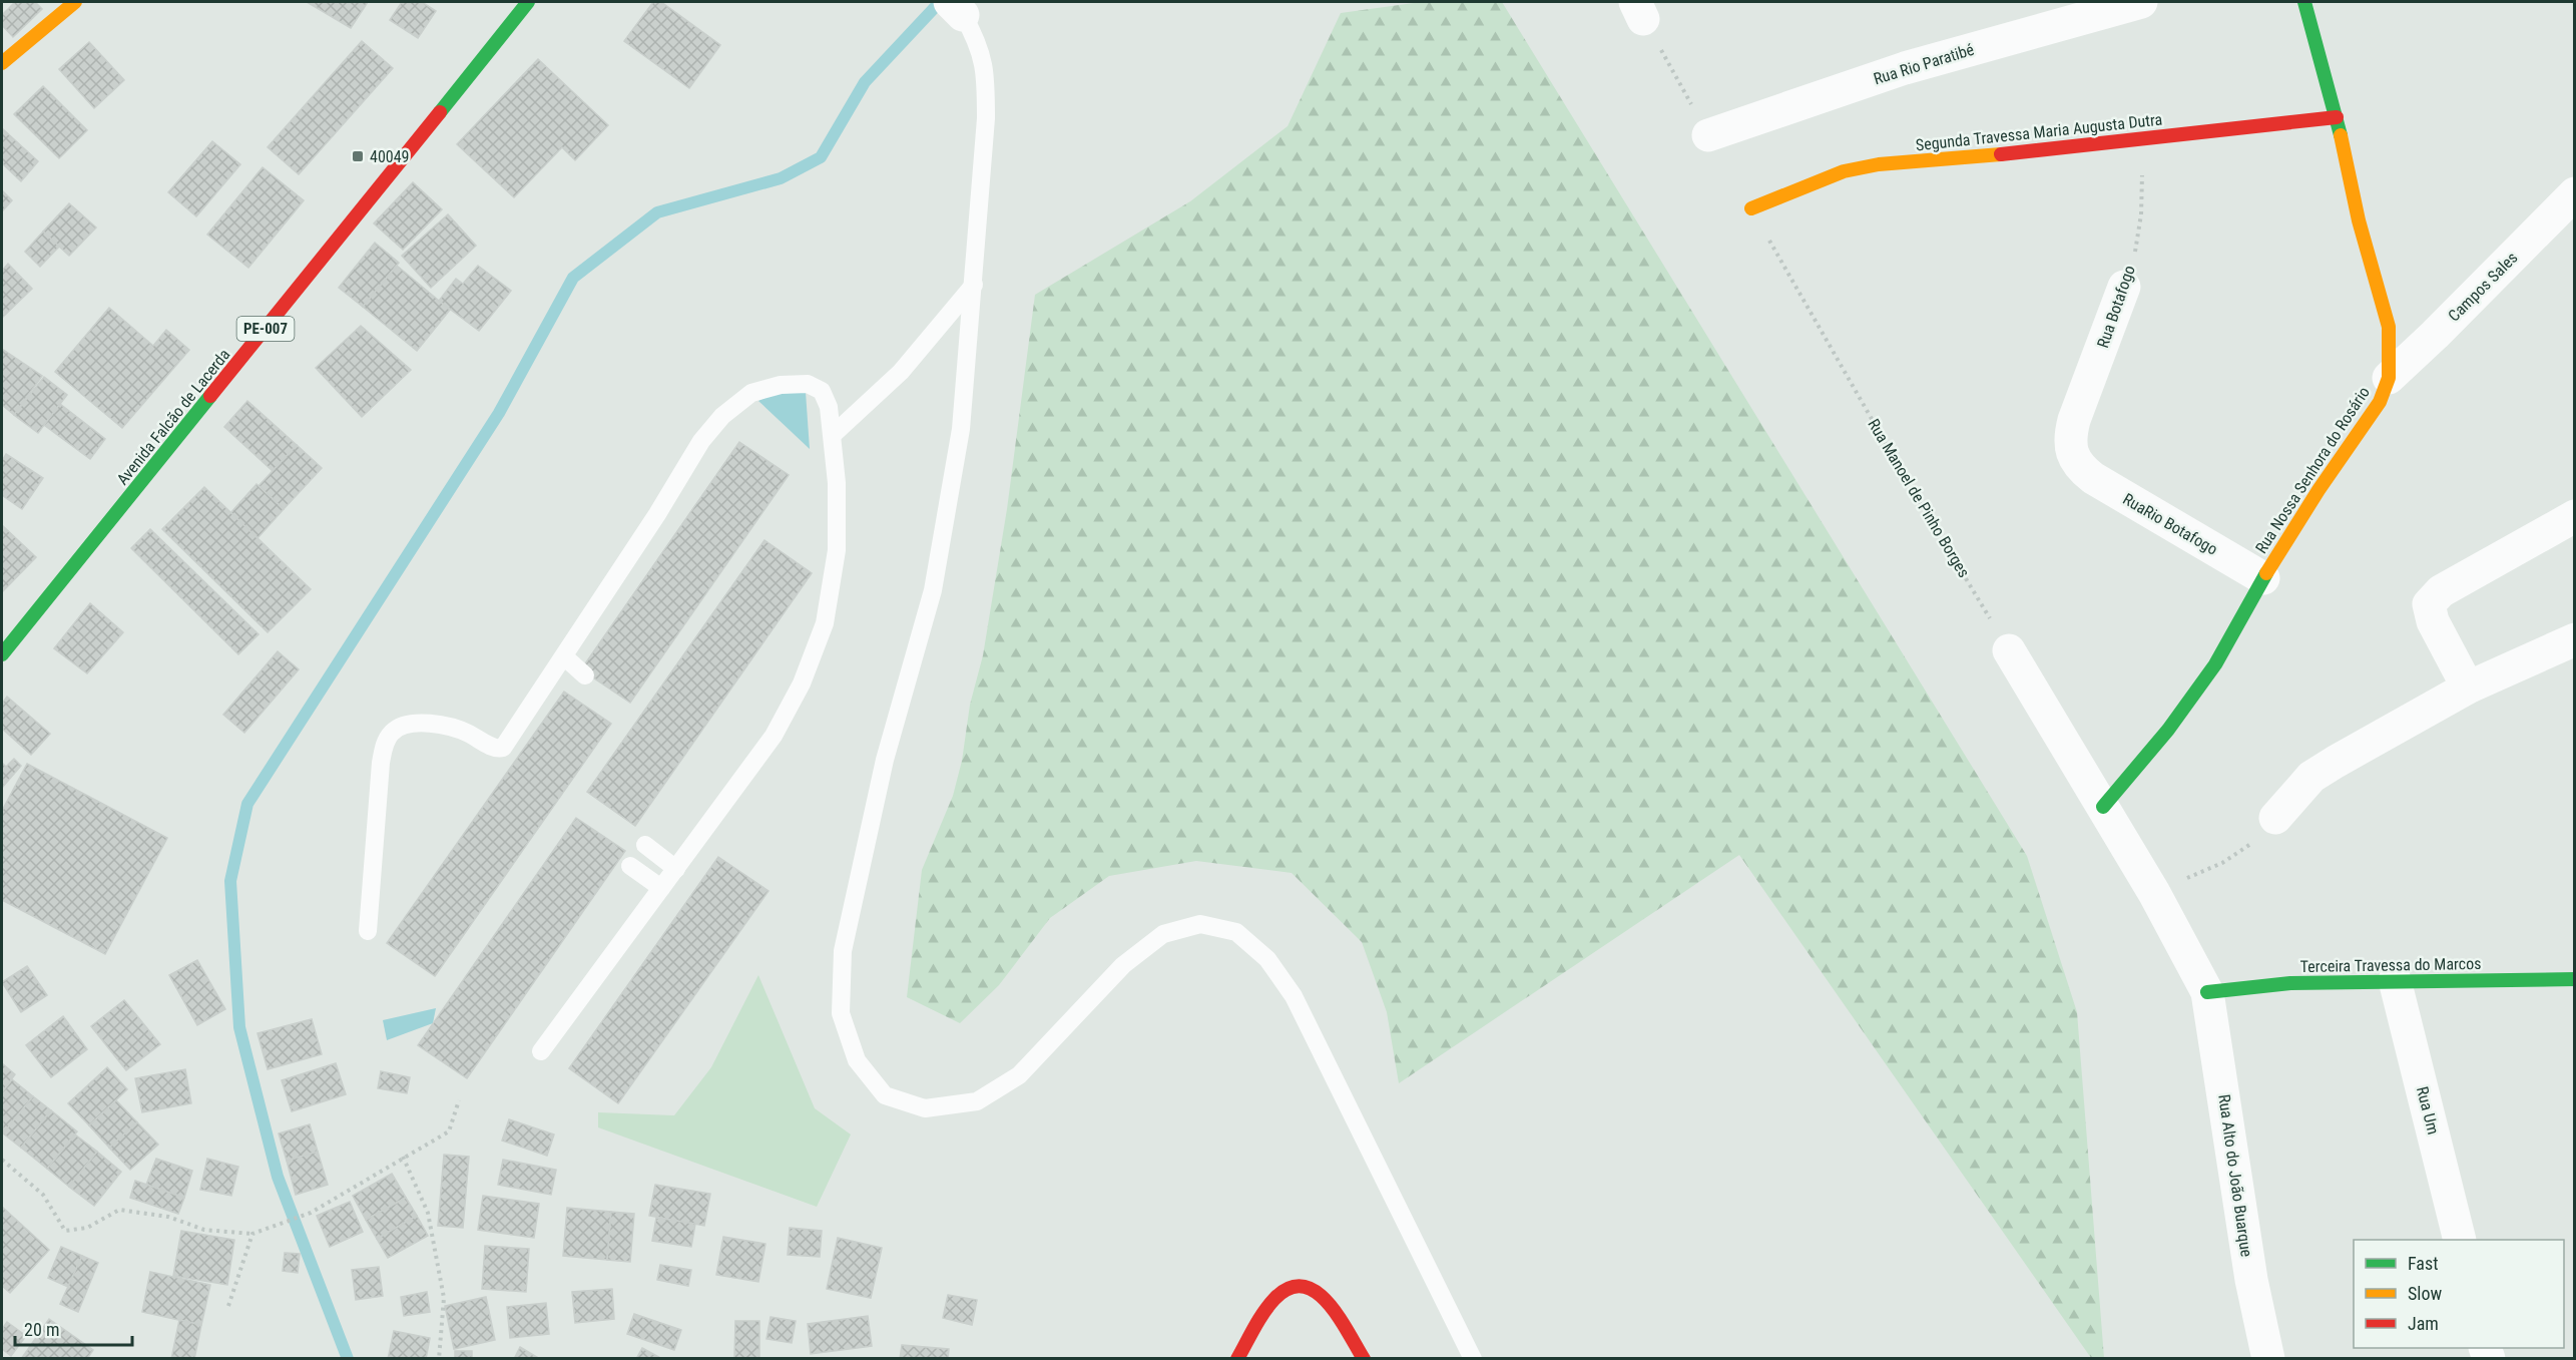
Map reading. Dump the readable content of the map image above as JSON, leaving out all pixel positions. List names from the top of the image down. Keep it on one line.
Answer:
{"streets":{"street":["Rua Rio Paratibé","Segunda Travessa Maria Augusta Dutra","Campos Sales","Rua Botafogo","PE-007","Avenida Falcão de Lacerda","Rua Nossa Senhora do Rosário","RuaRio Botafogo","Terceira Travessa do Marcos","Rua Um","Rua Alto do João Buarque"],"path":["Rua Manoel de Pinho Borges"]},"crossings":[["Segunda Travessa Maria Augusta Dutra","Rua Botafogo"],["Segunda Travessa Maria Augusta Dutra","Rua Nossa Senhora do Rosário"],["Segunda Travessa Maria Augusta Dutra","Rua Manoel de Pinho Borges"],["Campos Sales","Rua Nossa Senhora do Rosário"],["Rua Botafogo","RuaRio Botafogo"],["Rua Nossa Senhora do Rosário","RuaRio Botafogo"],["Terceira Travessa do Marcos","Rua Um"],["Terceira Travessa do Marcos","Rua Alto do João Buarque"]],"places":{"transit":["40049"]},"legend":["Fast","Slow","Jam"],"scale_bar":"20 m"}
